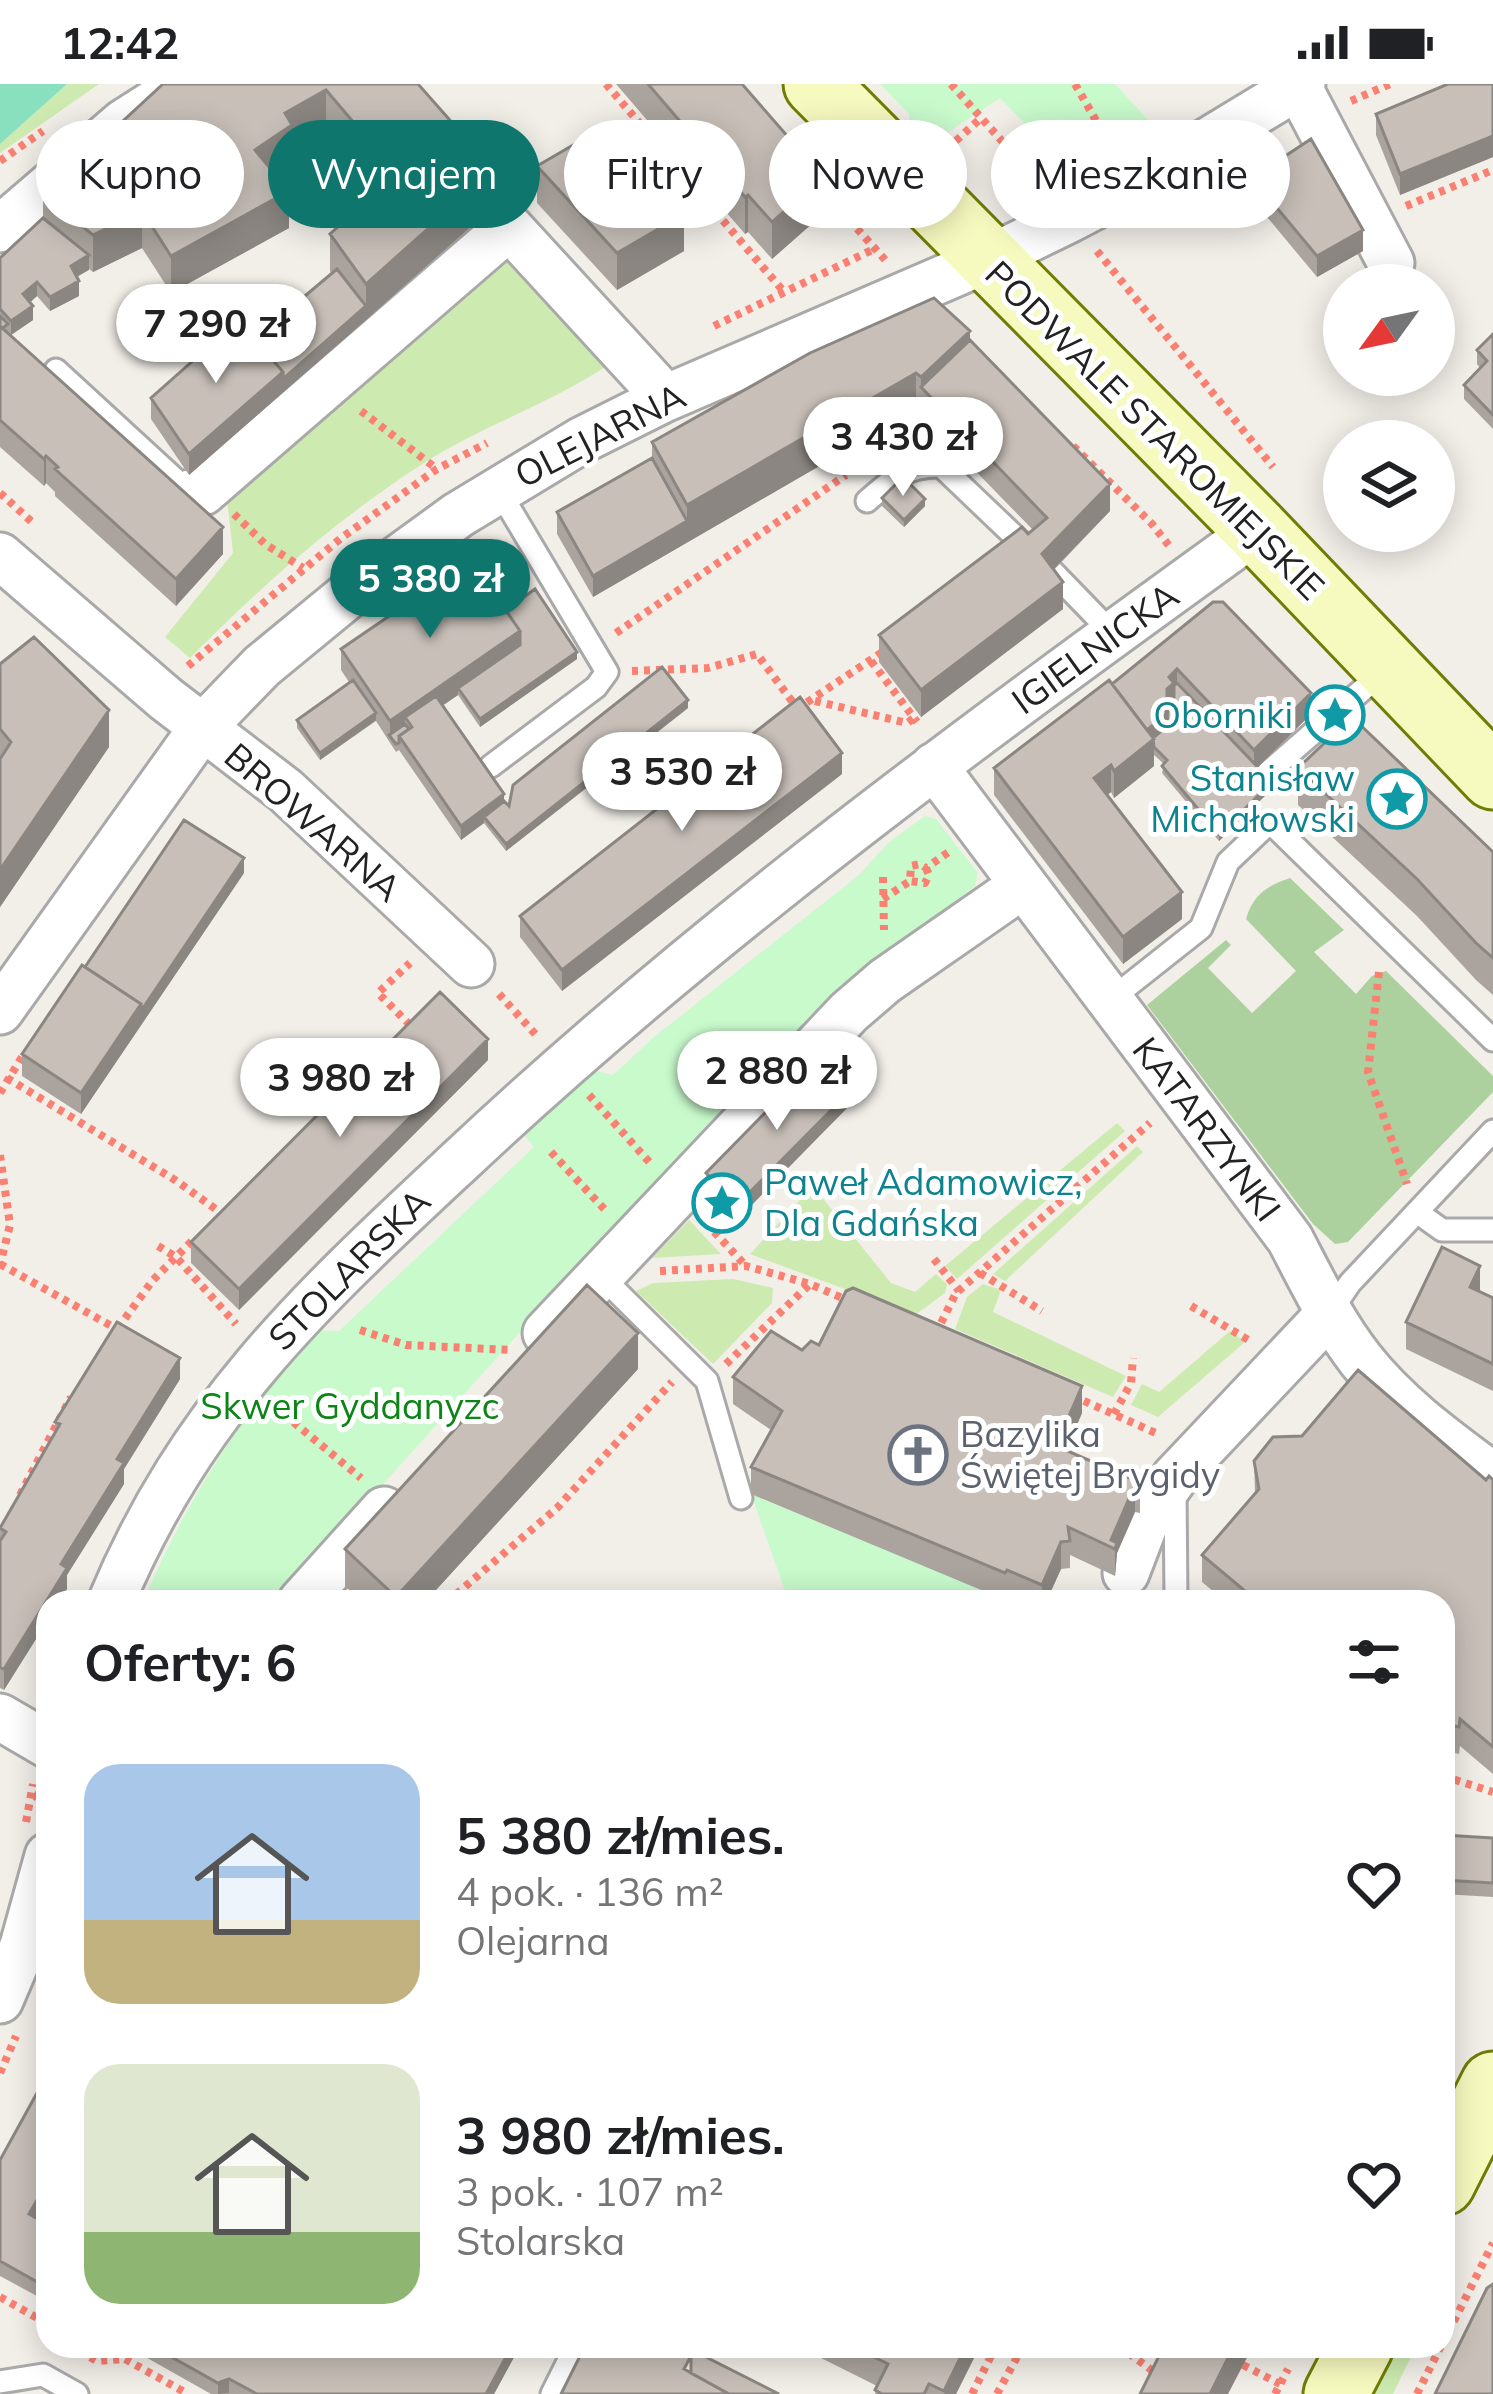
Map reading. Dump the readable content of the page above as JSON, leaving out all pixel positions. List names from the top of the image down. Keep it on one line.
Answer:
{"streets":{"street":["PODWALE STAROMIEJSKIE","OLEJARNA","IGIELNICKA","BROWARNA","KATARZYNKI","STOLARSKA"]},"crossings":[["PODWALE STAROMIEJSKIE","OLEJARNA"],["PODWALE STAROMIEJSKIE","IGIELNICKA"],["OLEJARNA","BROWARNA"],["IGIELNICKA","KATARZYNKI"],["IGIELNICKA","STOLARSKA"],["KATARZYNKI","STOLARSKA"]],"parks":["Skwer Gyddanyzc"],"places":{"place":["Oborniki","Stanisław Michałowski","Paweł Adamowicz, Dla Gdańska"],"church":["Bazylika Świętej Brygidy"]},"north":"bottom left","page":{"status":"12:42","chip":["Kupno","Wynajem","Filtry","Nowe","Mieszkanie"],"price":["7 290 zł","3 430 zł","5 380 zł","3 530 zł","2 880 zł","3 980 zł"],"heading":"Oferty: 6","list":[{"name":"5 380 zł/mies.","note":"4 pok. · 136 m² · Olejarna"},{"name":"3 980 zł/mies.","note":"3 pok. · 107 m² · Stolarska"}]}}
